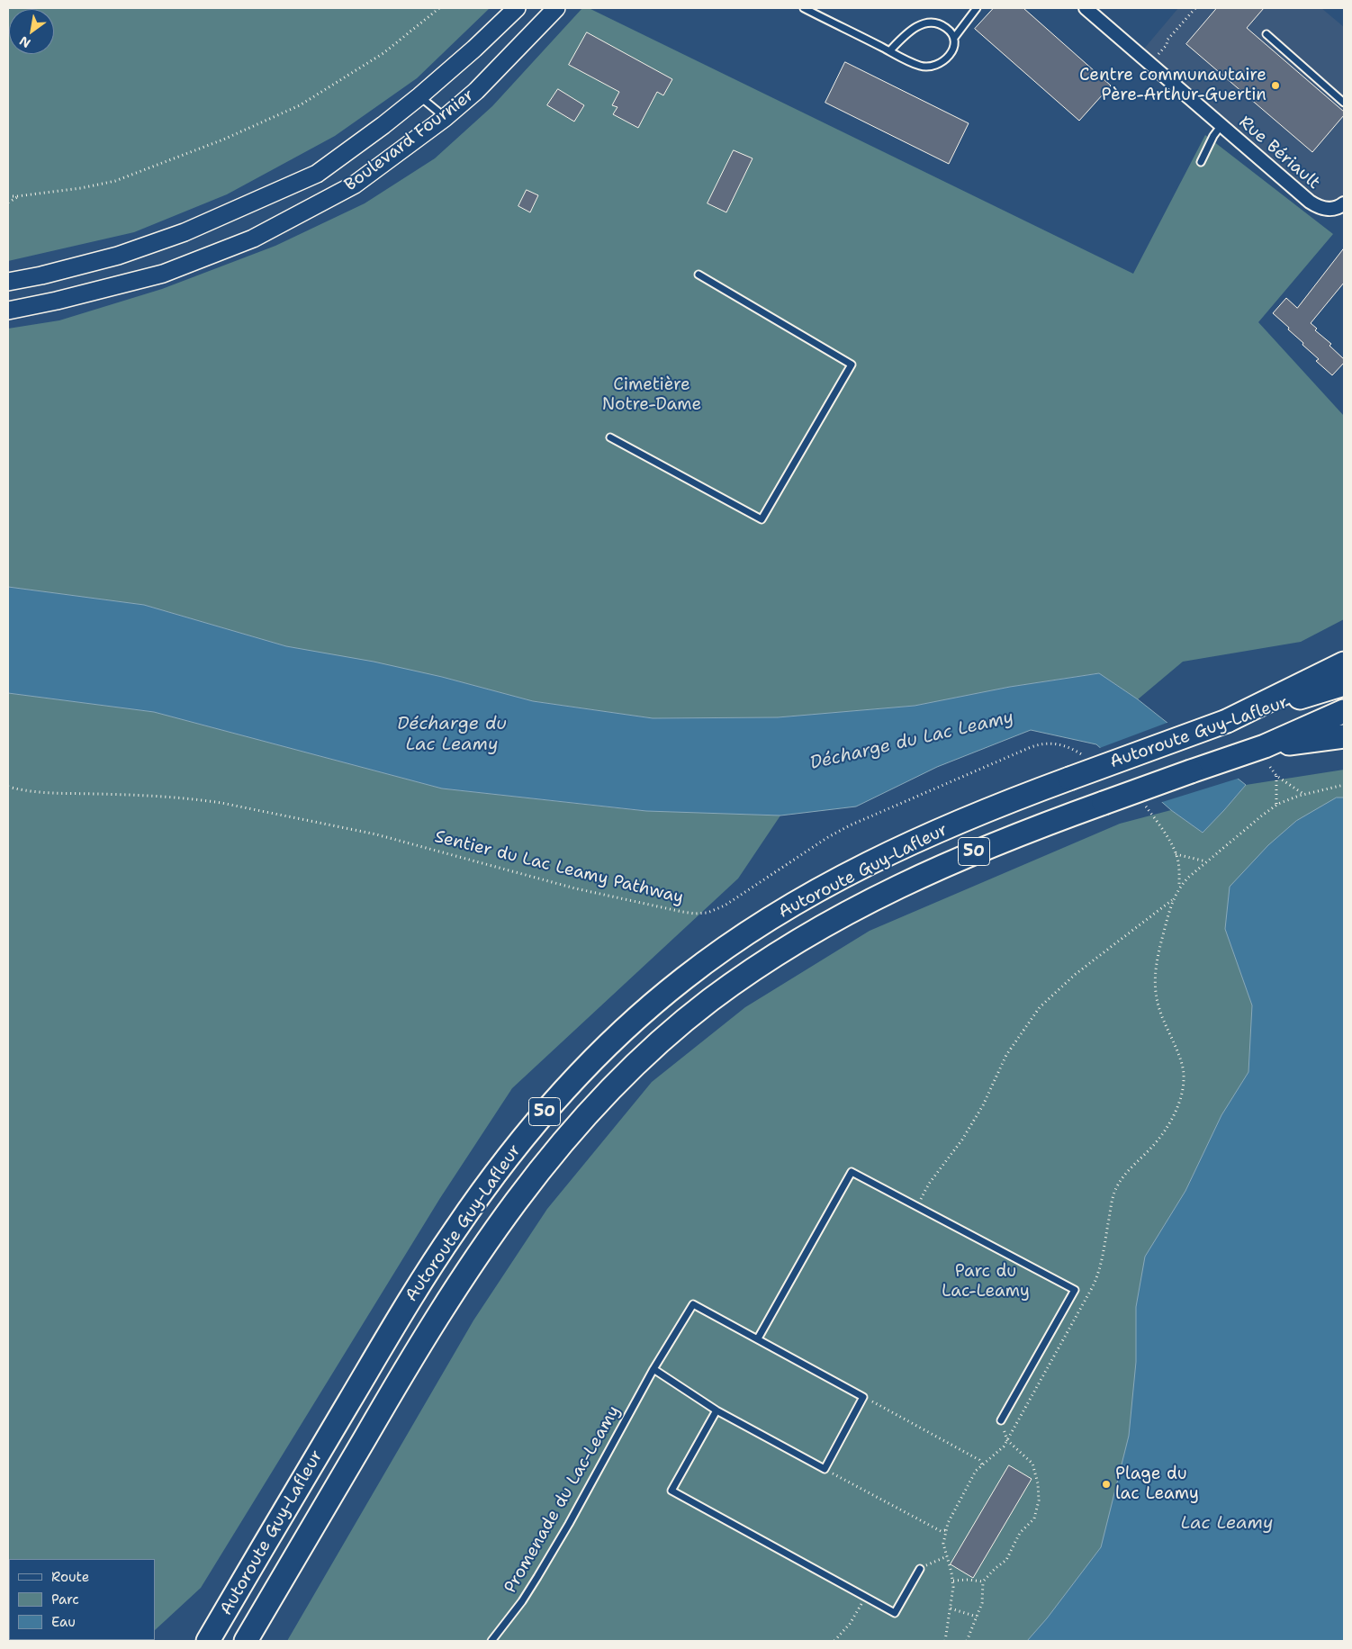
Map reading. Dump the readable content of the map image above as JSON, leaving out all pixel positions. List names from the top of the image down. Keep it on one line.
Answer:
{"streets":{"highway":["Autoroute Guy-Lafleur","50"],"main road":["Boulevard Fournier"],"street":["Rue Bériault"],"lane":["Promenade du Lac-Leamy"],"path":["Sentier du Lac Leamy Pathway"]},"water":["Décharge du Lac Leamy","Lac Leamy"],"parks":["Cimetière Notre-Dame","Parc du Lac-Leamy"],"places":["Centre communautaire Père-Arthur-Guertin","Plage du lac Leamy"],"legend":["Route","Parc","Eau"],"north":"bottom left"}
